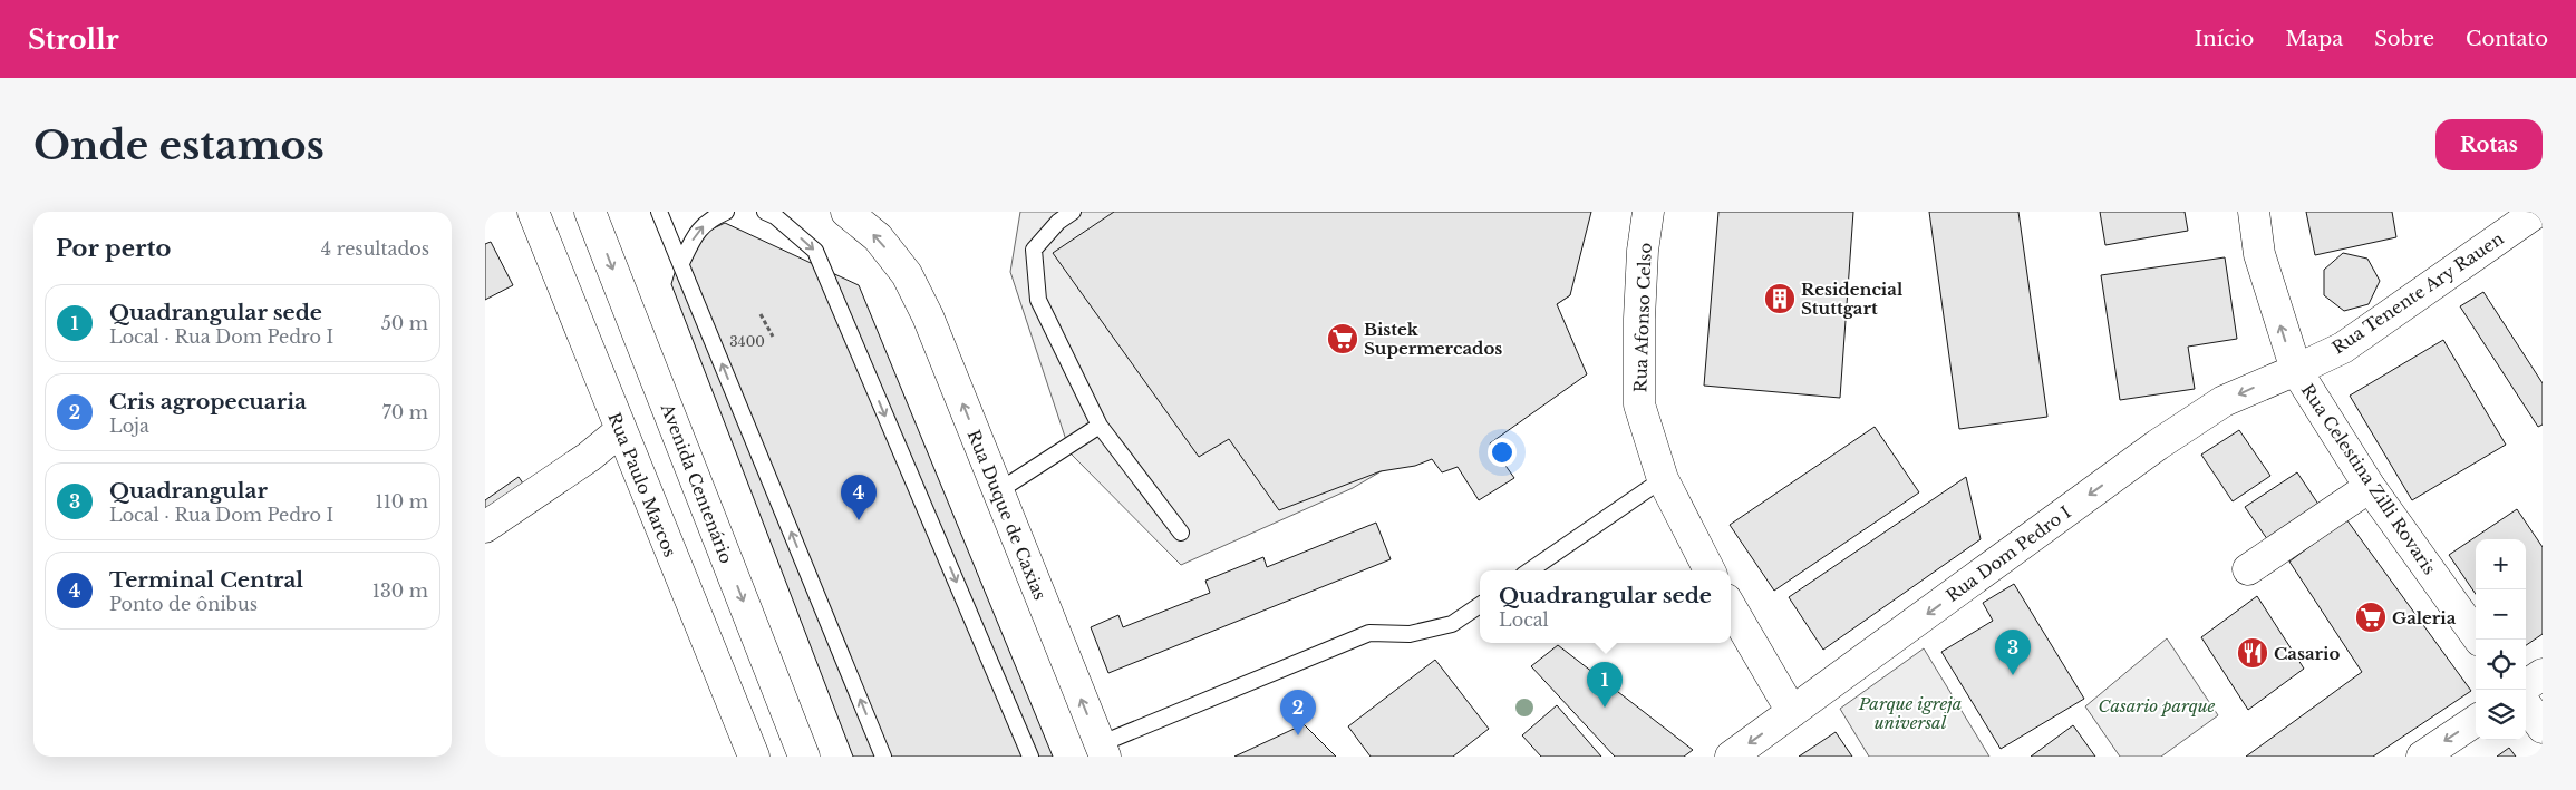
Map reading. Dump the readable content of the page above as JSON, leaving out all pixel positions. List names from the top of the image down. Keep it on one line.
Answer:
{"streets":{"street":["Rua Tenente Ary Rauen","Rua Afonso Celso","Rua Celestina Zilli Rovaris","Avenida Centenário","Rua Paulo Marcos","Rua Duque de Caxias","Rua Dom Pedro I"]},"crossings":[["Rua Tenente Ary Rauen","Rua Celestina Zilli Rovaris"],["Rua Tenente Ary Rauen","Rua Dom Pedro I"],["Rua Celestina Zilli Rovaris","Rua Dom Pedro I"]],"one_way":["Avenida Centenário","Rua Duque de Caxias","Rua Dom Pedro I"],"parks":["Parque igreja universal","Casario parque"],"places":{"building":["Residencial Stuttgart"],"supermarket":["Bistek Supermercados","Galeria"],"restaurant":["Casario"]},"house_numbers":["3400"],"page":{"header":"Strollr","nav":["Início","Mapa","Sobre","Contato"],"buttons":"Rotas","title":"Onde estamos","heading":["Por perto","4 resultados"],"list":[{"mark":"1","name":"Quadrangular sede","note":"Local · Rua Dom Pedro I","value":"50 m"},{"mark":"2","name":"Cris agropecuaria","note":"Loja","value":"70 m"},{"mark":"3","name":"Quadrangular","note":"Local · Rua Dom Pedro I","value":"110 m"},{"mark":"4","name":"Terminal Central","note":"Ponto de ônibus","value":"130 m"}],"pins":["4","3","1","2"],"map_buttons":["+","−"],"popup":["Quadrangular sede","Local"]}}
